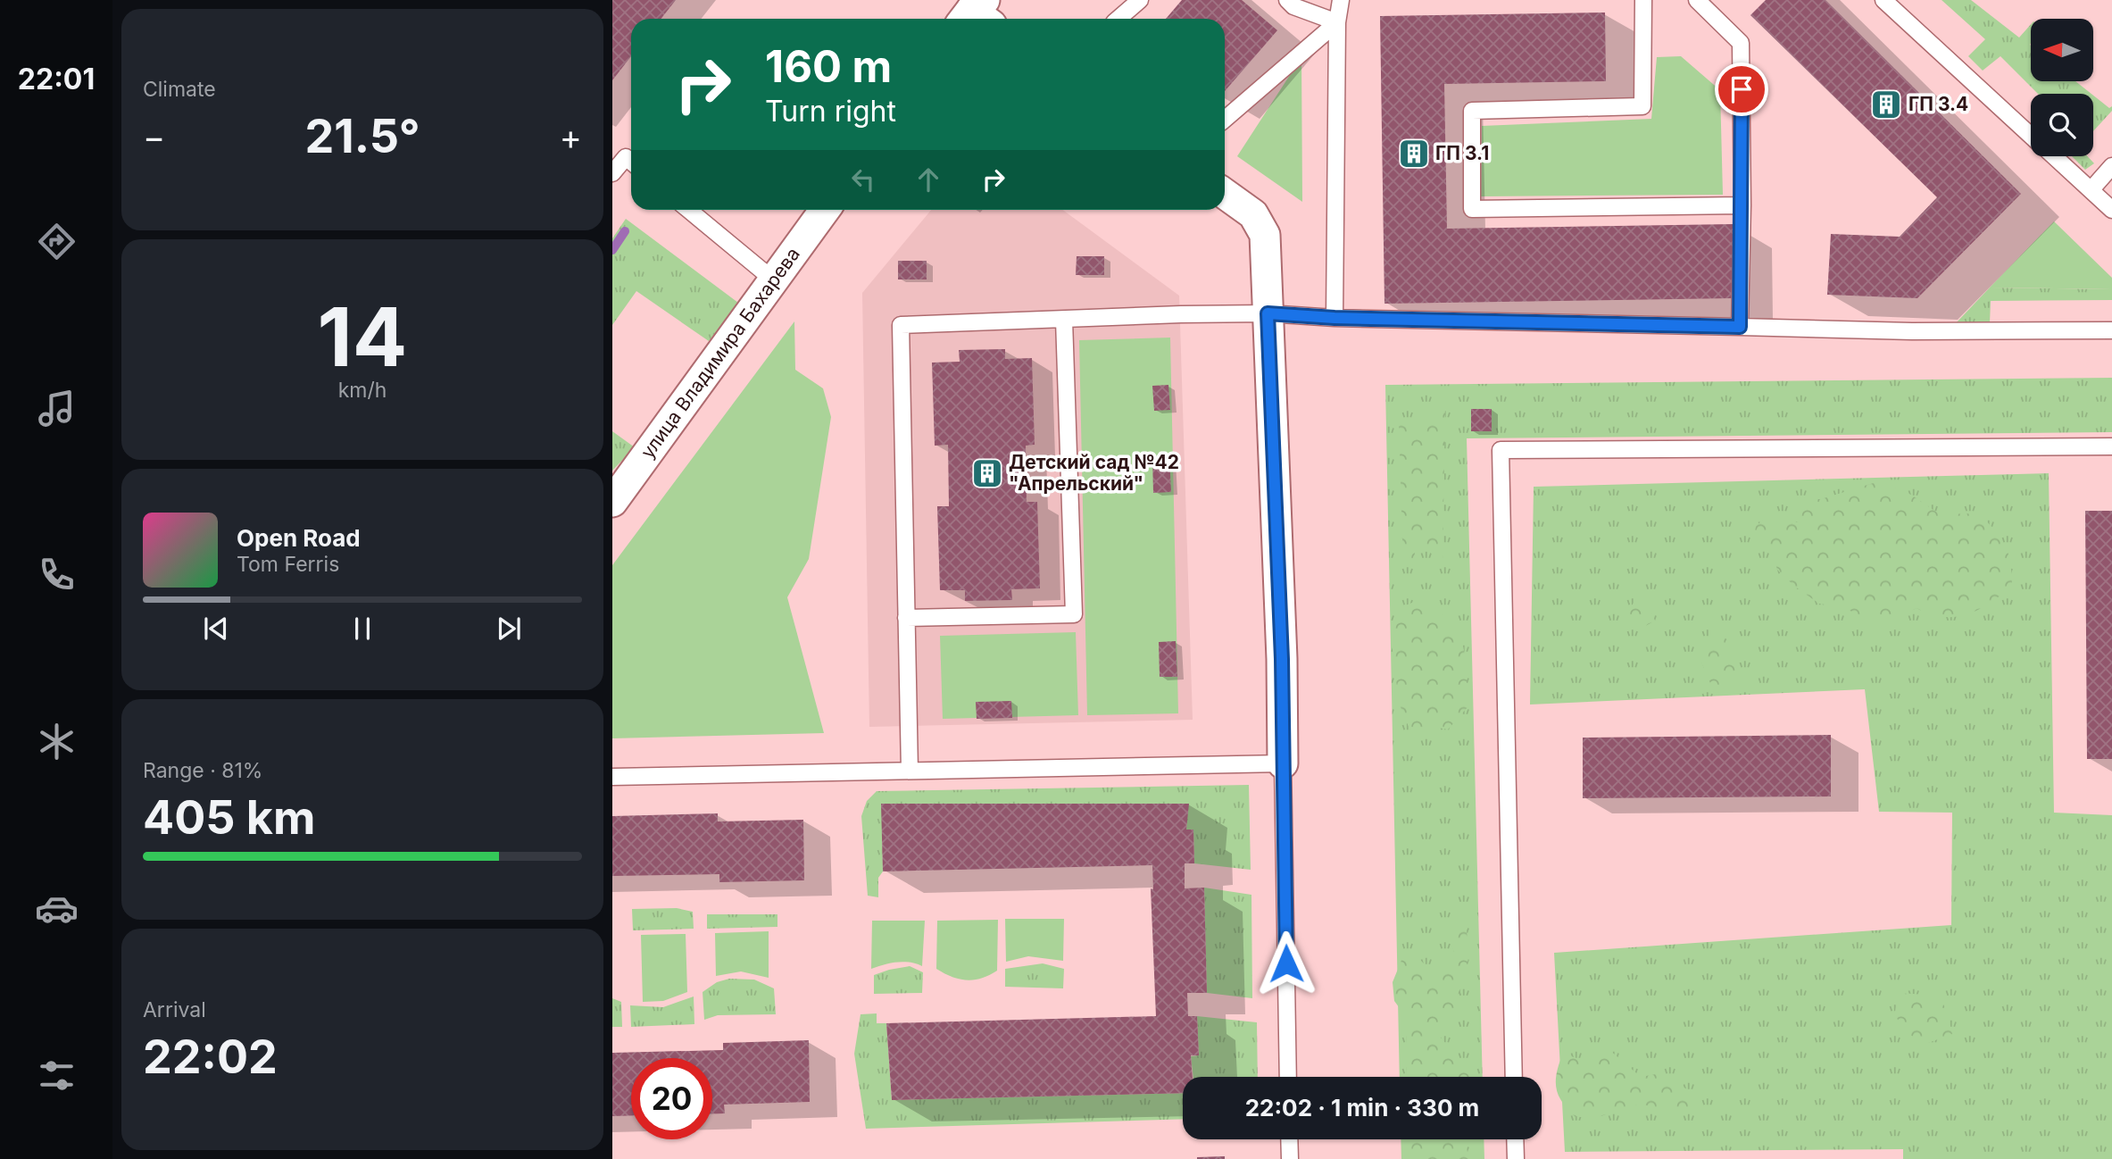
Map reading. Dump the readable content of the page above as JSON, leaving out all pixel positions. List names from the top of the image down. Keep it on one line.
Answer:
{"streets":{"street":["улица Владимира Бахарева"]},"places":{"building":["ГП 3.4","ГП 3.1","Детский сад №42 \"Апрельский\""]},"north":"left","page":{"tabs":"22:01","tile":["Climate",["14","km/h"],["Range · 81%","405 km"],["Arrival","22:02"]],"turn":["160 m","Turn right"],"heat":["−","21.5°","+"],"song":["Open Road","Tom Ferris"],"limit":"20","trip":"22:02 · 1 min · 330 m"}}
